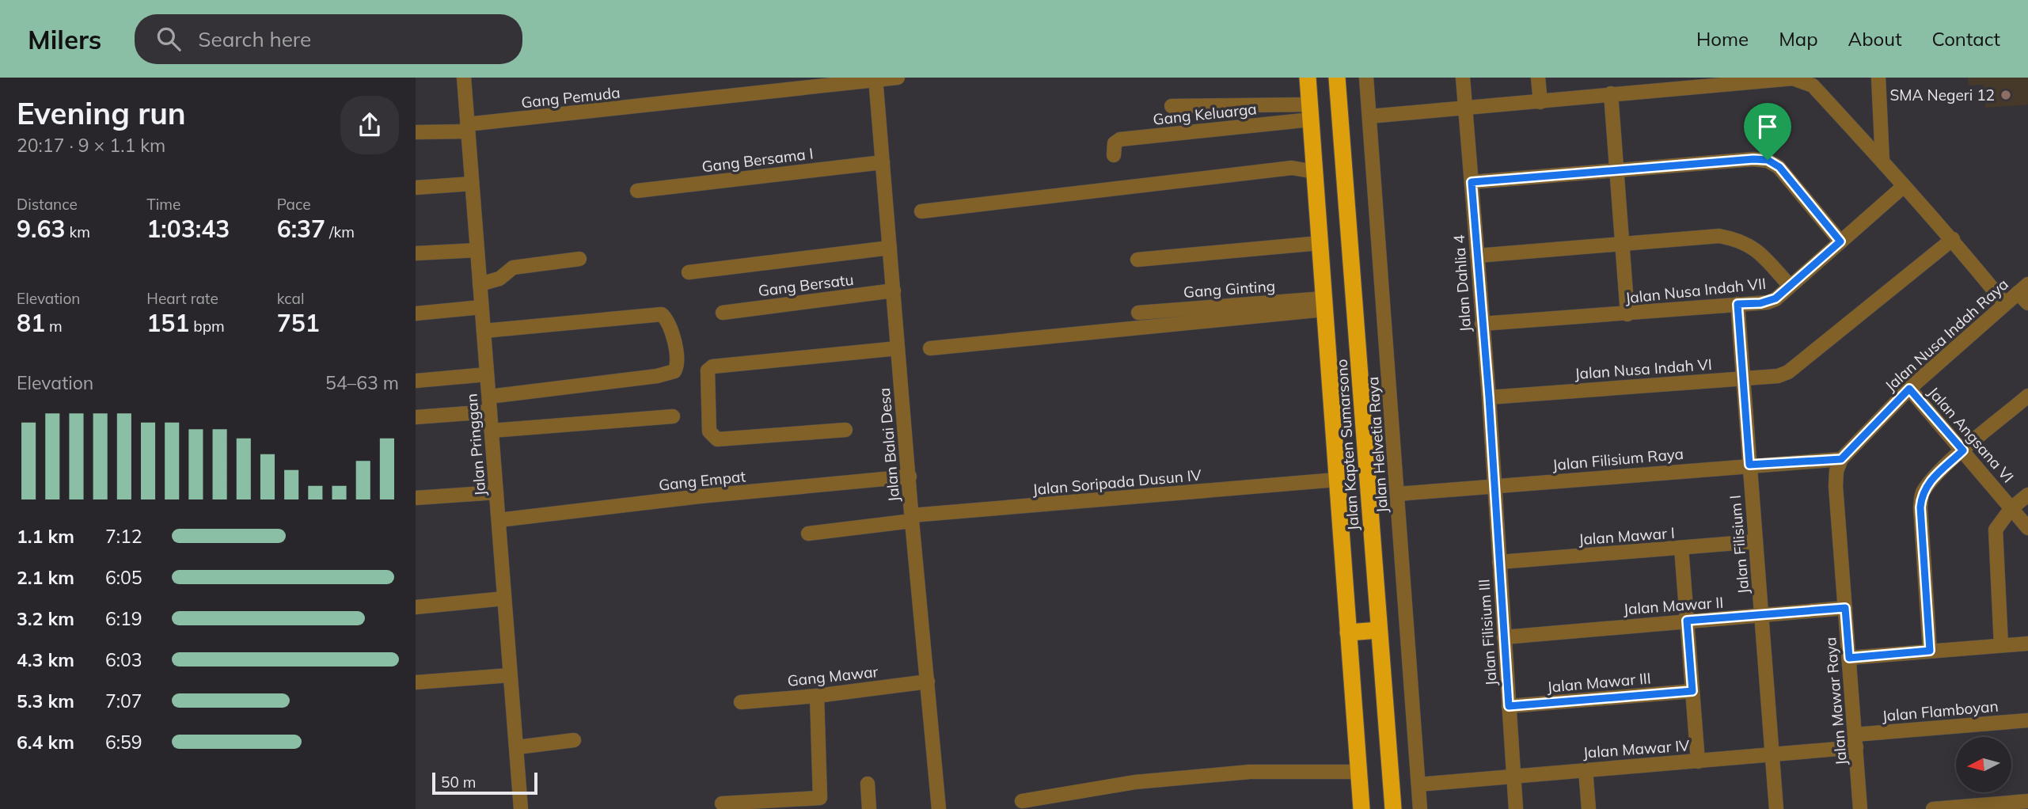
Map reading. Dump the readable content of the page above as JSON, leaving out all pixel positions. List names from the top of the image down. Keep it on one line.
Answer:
{"streets":{"highway":["Jalan Kapten Sumarsono"],"street":["Gang Pemuda","Gang Keluarga","Gang Bersama I","Jalan Dahlia 4","Gang Bersatu","Gang Ginting","Jalan Nusa Indah VII","Jalan Nusa Indah Raya","Jalan Nusa Indah VI","Jalan Angsana VI","Jalan Pringgan","Jalan Balai Desa","Jalan Helvetia Raya","Jalan Filisium Raya","Gang Empat","Jalan Soripada Dusun IV","Jalan Mawar I","Jalan Filisium I","Jalan Mawar II","Jalan Filisium III","Gang Mawar","Jalan Mawar III","Jalan Mawar Raya","Jalan Flamboyan","Jalan Mawar IV"]},"crossings":[["Gang Pemuda","Jalan Pringgan"],["Gang Pemuda","Jalan Balai Desa"],["Gang Keluarga","Jalan Kapten Sumarsono"],["Gang Bersama I","Jalan Balai Desa"],["Jalan Dahlia 4","Jalan Nusa Indah VII"],["Jalan Dahlia 4","Jalan Nusa Indah VI"],["Jalan Dahlia 4","Jalan Filisium Raya"],["Jalan Dahlia 4","Jalan Filisium III"],["Gang Bersatu","Jalan Balai Desa"],["Gang Ginting","Jalan Kapten Sumarsono"],["Jalan Nusa Indah VII","Jalan Filisium I"],["Jalan Nusa Indah Raya","Jalan Angsana VI"],["Jalan Nusa Indah Raya","Jalan Filisium Raya"],["Jalan Nusa Indah Raya","Jalan Mawar Raya"],["Jalan Nusa Indah VI","Jalan Filisium I"],["Jalan Pringgan","Gang Empat"],["Jalan Balai Desa","Gang Empat"],["Jalan Balai Desa","Jalan Soripada Dusun IV"],["Jalan Balai Desa","Gang Mawar"],["Jalan Kapten Sumarsono","Jalan Soripada Dusun IV"],["Jalan Helvetia Raya","Jalan Filisium Raya"],["Jalan Helvetia Raya","Jalan Mawar IV"],["Jalan Filisium Raya","Jalan Filisium I"],["Jalan Filisium Raya","Jalan Filisium III"],["Jalan Filisium Raya","Jalan Mawar Raya"],["Jalan Mawar I","Jalan Filisium I"],["Jalan Mawar I","Jalan Filisium III"],["Jalan Filisium I","Jalan Mawar II"],["Jalan Filisium I","Jalan Mawar IV"],["Jalan Mawar II","Jalan Filisium III"],["Jalan Mawar II","Jalan Mawar Raya"],["Jalan Filisium III","Jalan Mawar III"],["Jalan Filisium III","Jalan Mawar IV"],["Jalan Mawar Raya","Jalan Flamboyan"],["Jalan Mawar Raya","Jalan Mawar IV"],["Jalan Flamboyan","Jalan Mawar IV"]],"places":["SMA Negeri 12"],"scale_bar":"50 m","north":"left","page":{"header":"Milers","search":"Search here","nav":["Home","Map","About","Contact"],"heading":["Evening run","20:17 · 9 × 1.1 km"],"stats":[["Distance","9.63 km"],["Time","1:03:43"],["Pace","6:37 /km"],["Elevation","81 m"],["Heart rate","151 bpm"],["kcal","751"]],"chart":["Elevation","54–63 m"],"list":[{"name":"1.1 km","note":"7:12"},{"name":"2.1 km","note":"6:05"},{"name":"3.2 km","note":"6:19"},{"name":"4.3 km","note":"6:03"},{"name":"5.3 km","note":"7:07"},{"name":"6.4 km","note":"6:59"}],"scale":"50 m"}}
